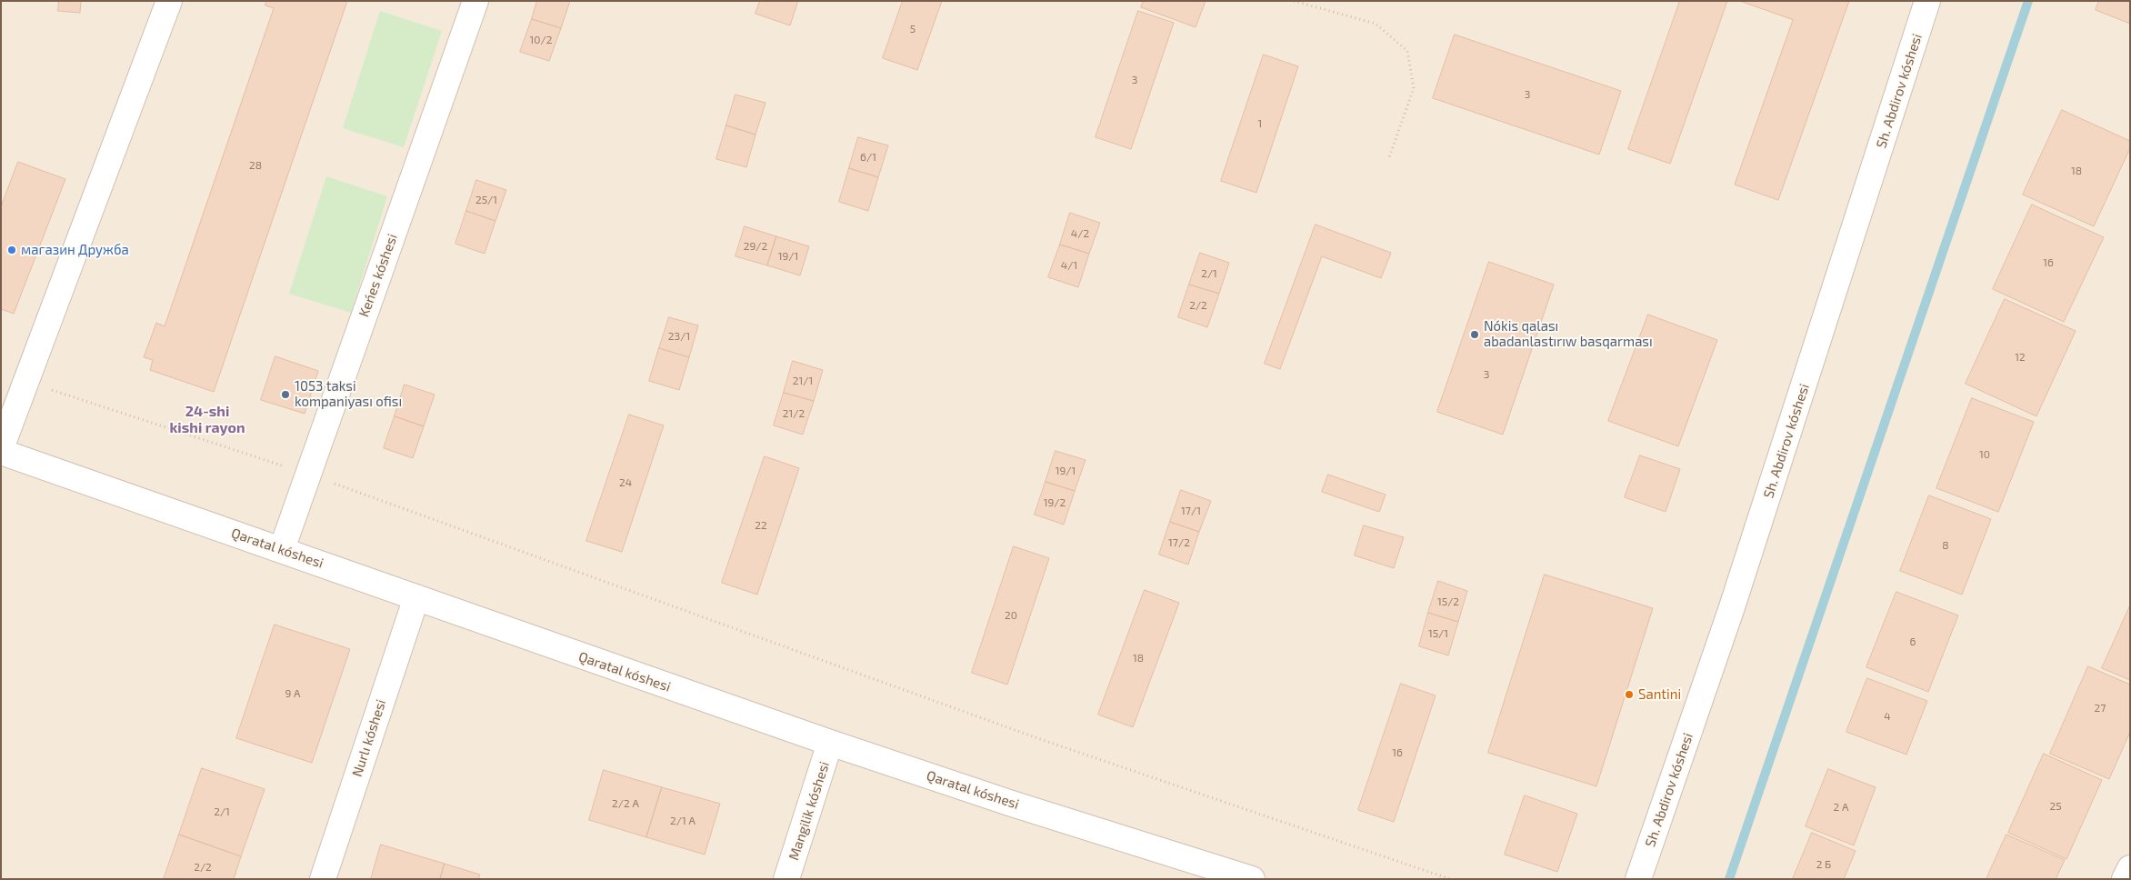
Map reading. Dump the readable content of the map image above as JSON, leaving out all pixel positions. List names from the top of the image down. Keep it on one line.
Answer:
{"streets":{"street":["Sh. Abdirov kóshesi","Keńes kóshesi","Qaratal kóshesi","Nurlı kóshesi","Mangilik kóshesi"]},"crossings":[["Keńes kóshesi","Qaratal kóshesi"],["Qaratal kóshesi","Nurlı kóshesi"],["Qaratal kóshesi","Mangilik kóshesi"]],"districts":["24-shi kishi rayon"],"places":["магазин Дружба","Nókis qalası abadanlastırıw basqarması","1053 taksi kompaniyası ofisı","Santini"],"house_numbers":["5","10/2","3","3","1","6/1","28","18","25/1","4/2","29/2","19/1","16","4/1","2/1","2/2","23/1","12","3","21/1","21/2","10","19/1","24","19/2","17/1","22","17/2","8","15/2","20","15/1","6","18","9 А","27","4","16","2/2 А","25","2 А","2/1","2/1 А","2 Б","2/2"]}
